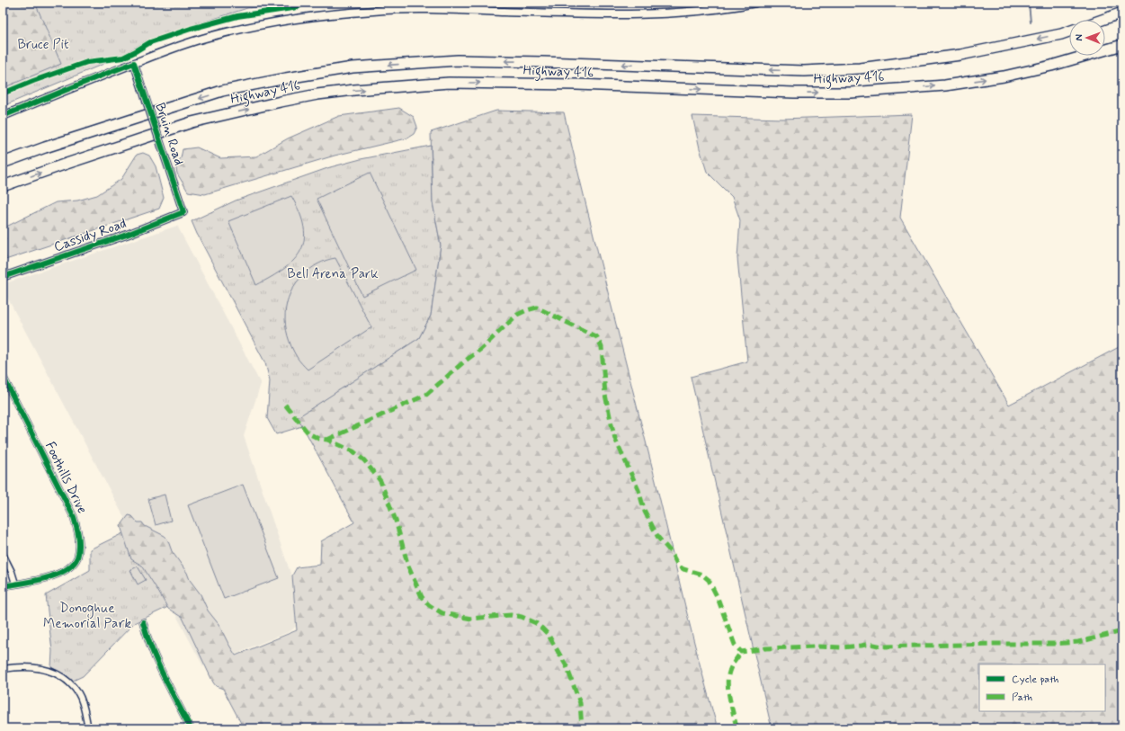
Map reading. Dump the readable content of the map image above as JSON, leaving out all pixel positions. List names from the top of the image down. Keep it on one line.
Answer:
{"streets":{"highway":["Highway 416"],"street":["Bruin Road","Cassidy Road","Foothills Drive"]},"crossings":[["Bruin Road","Cassidy Road"]],"parks":["Bruce Pit","Bell Arena Park","Donoghue Memorial Park"],"legend":["Cycle path","Path"],"north":"left"}
